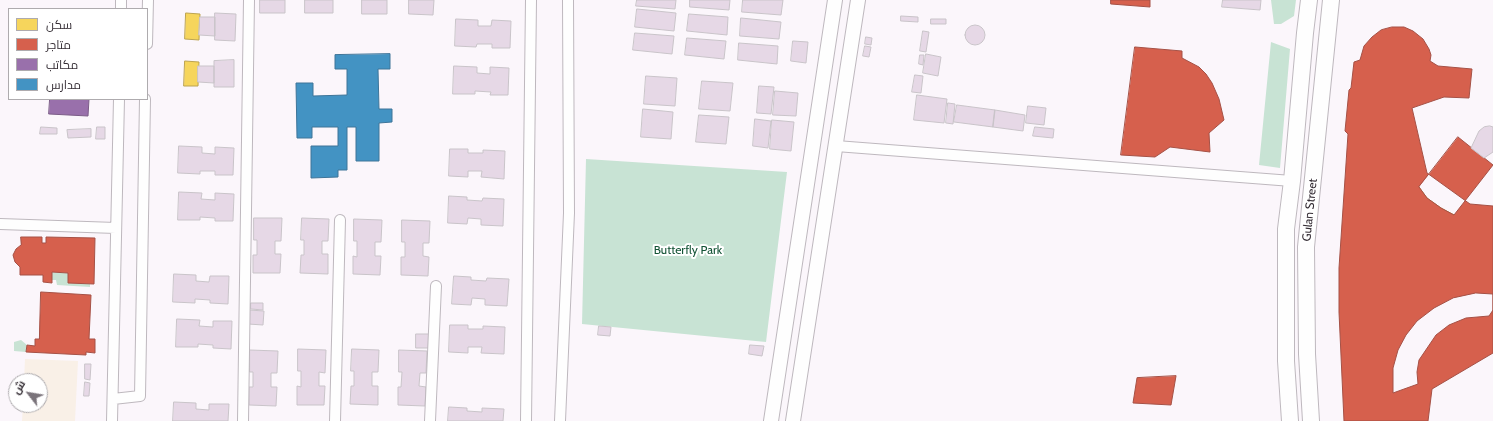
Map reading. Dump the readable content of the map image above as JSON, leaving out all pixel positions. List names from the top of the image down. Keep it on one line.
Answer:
{"streets":{"main road":["Gulan Street"]},"parks":["Butterfly Park"],"legend":["سكن","متاجر","مكاتب","مدارس"],"north":"top left"}
